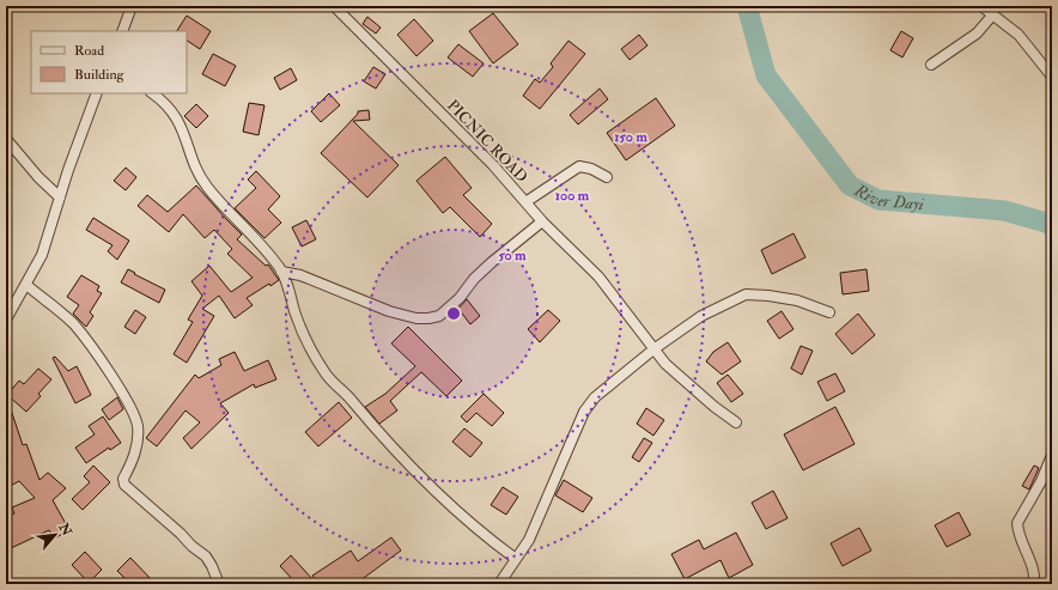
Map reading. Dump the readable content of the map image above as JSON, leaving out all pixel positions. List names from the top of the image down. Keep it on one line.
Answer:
{"streets":{"street":["PICNIC ROAD"]},"water":["River Dayi"],"legend":["Road","Building"],"north":"top right","rings":["150 m","100 m","50 m"]}
